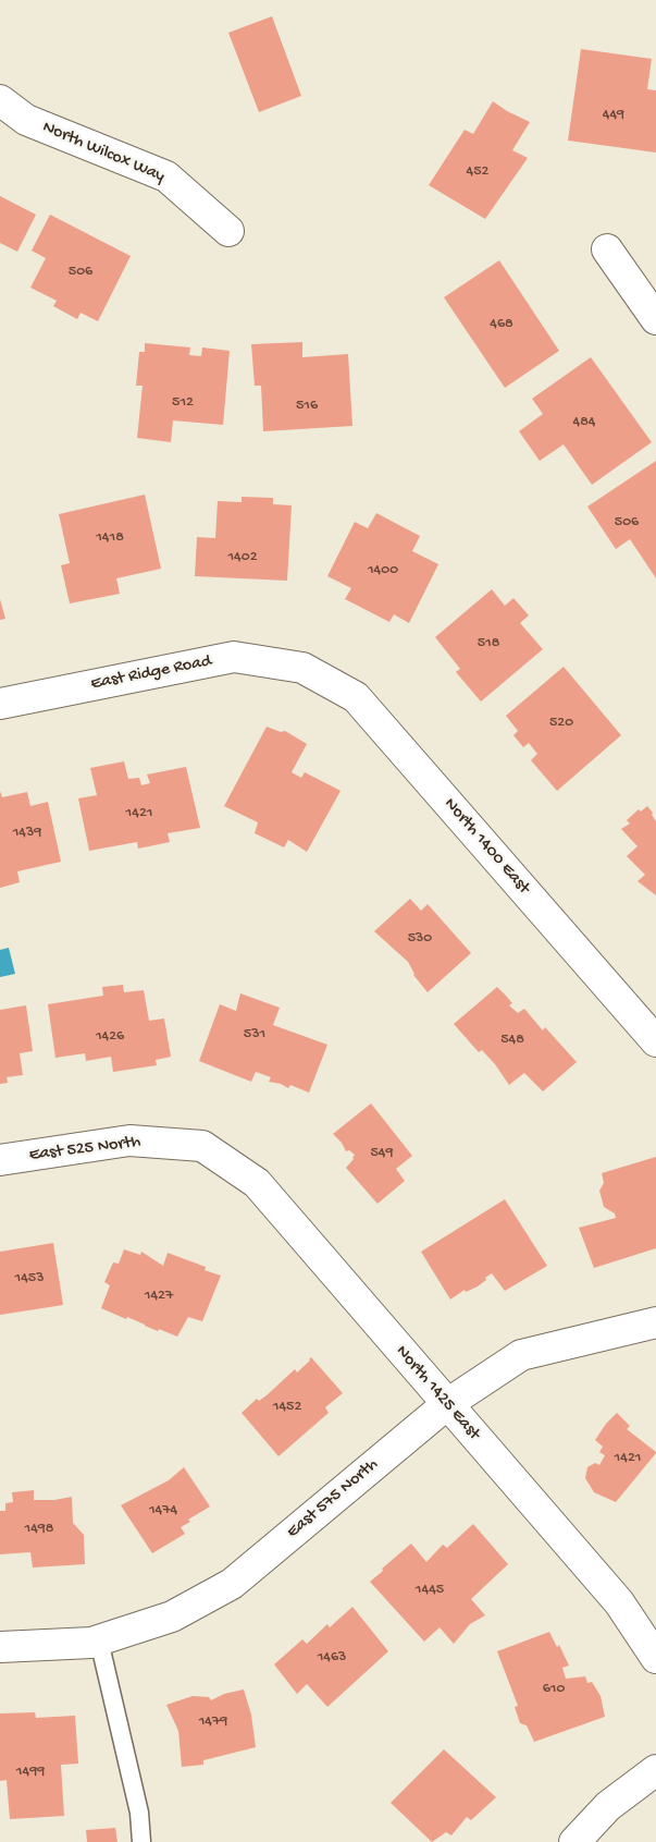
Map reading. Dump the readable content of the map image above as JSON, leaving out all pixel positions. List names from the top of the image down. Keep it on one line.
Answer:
{"streets":{"street":["North Wilcox Way","East Ridge Road","North 1400 East","East 525 North","North 1425 East","East 575 North"]},"crossings":[["East Ridge Road","North 1400 East"],["East 525 North","North 1425 East"],["North 1425 East","East 575 North"]],"house_numbers":["449","452","506","468","512","516","484","506","1418","1402","1400","518","520","1421","1439","530","531","1426","548","549","1453","1427","1452","1421","1474","1498","1445","1463","610","1479","1499"]}
